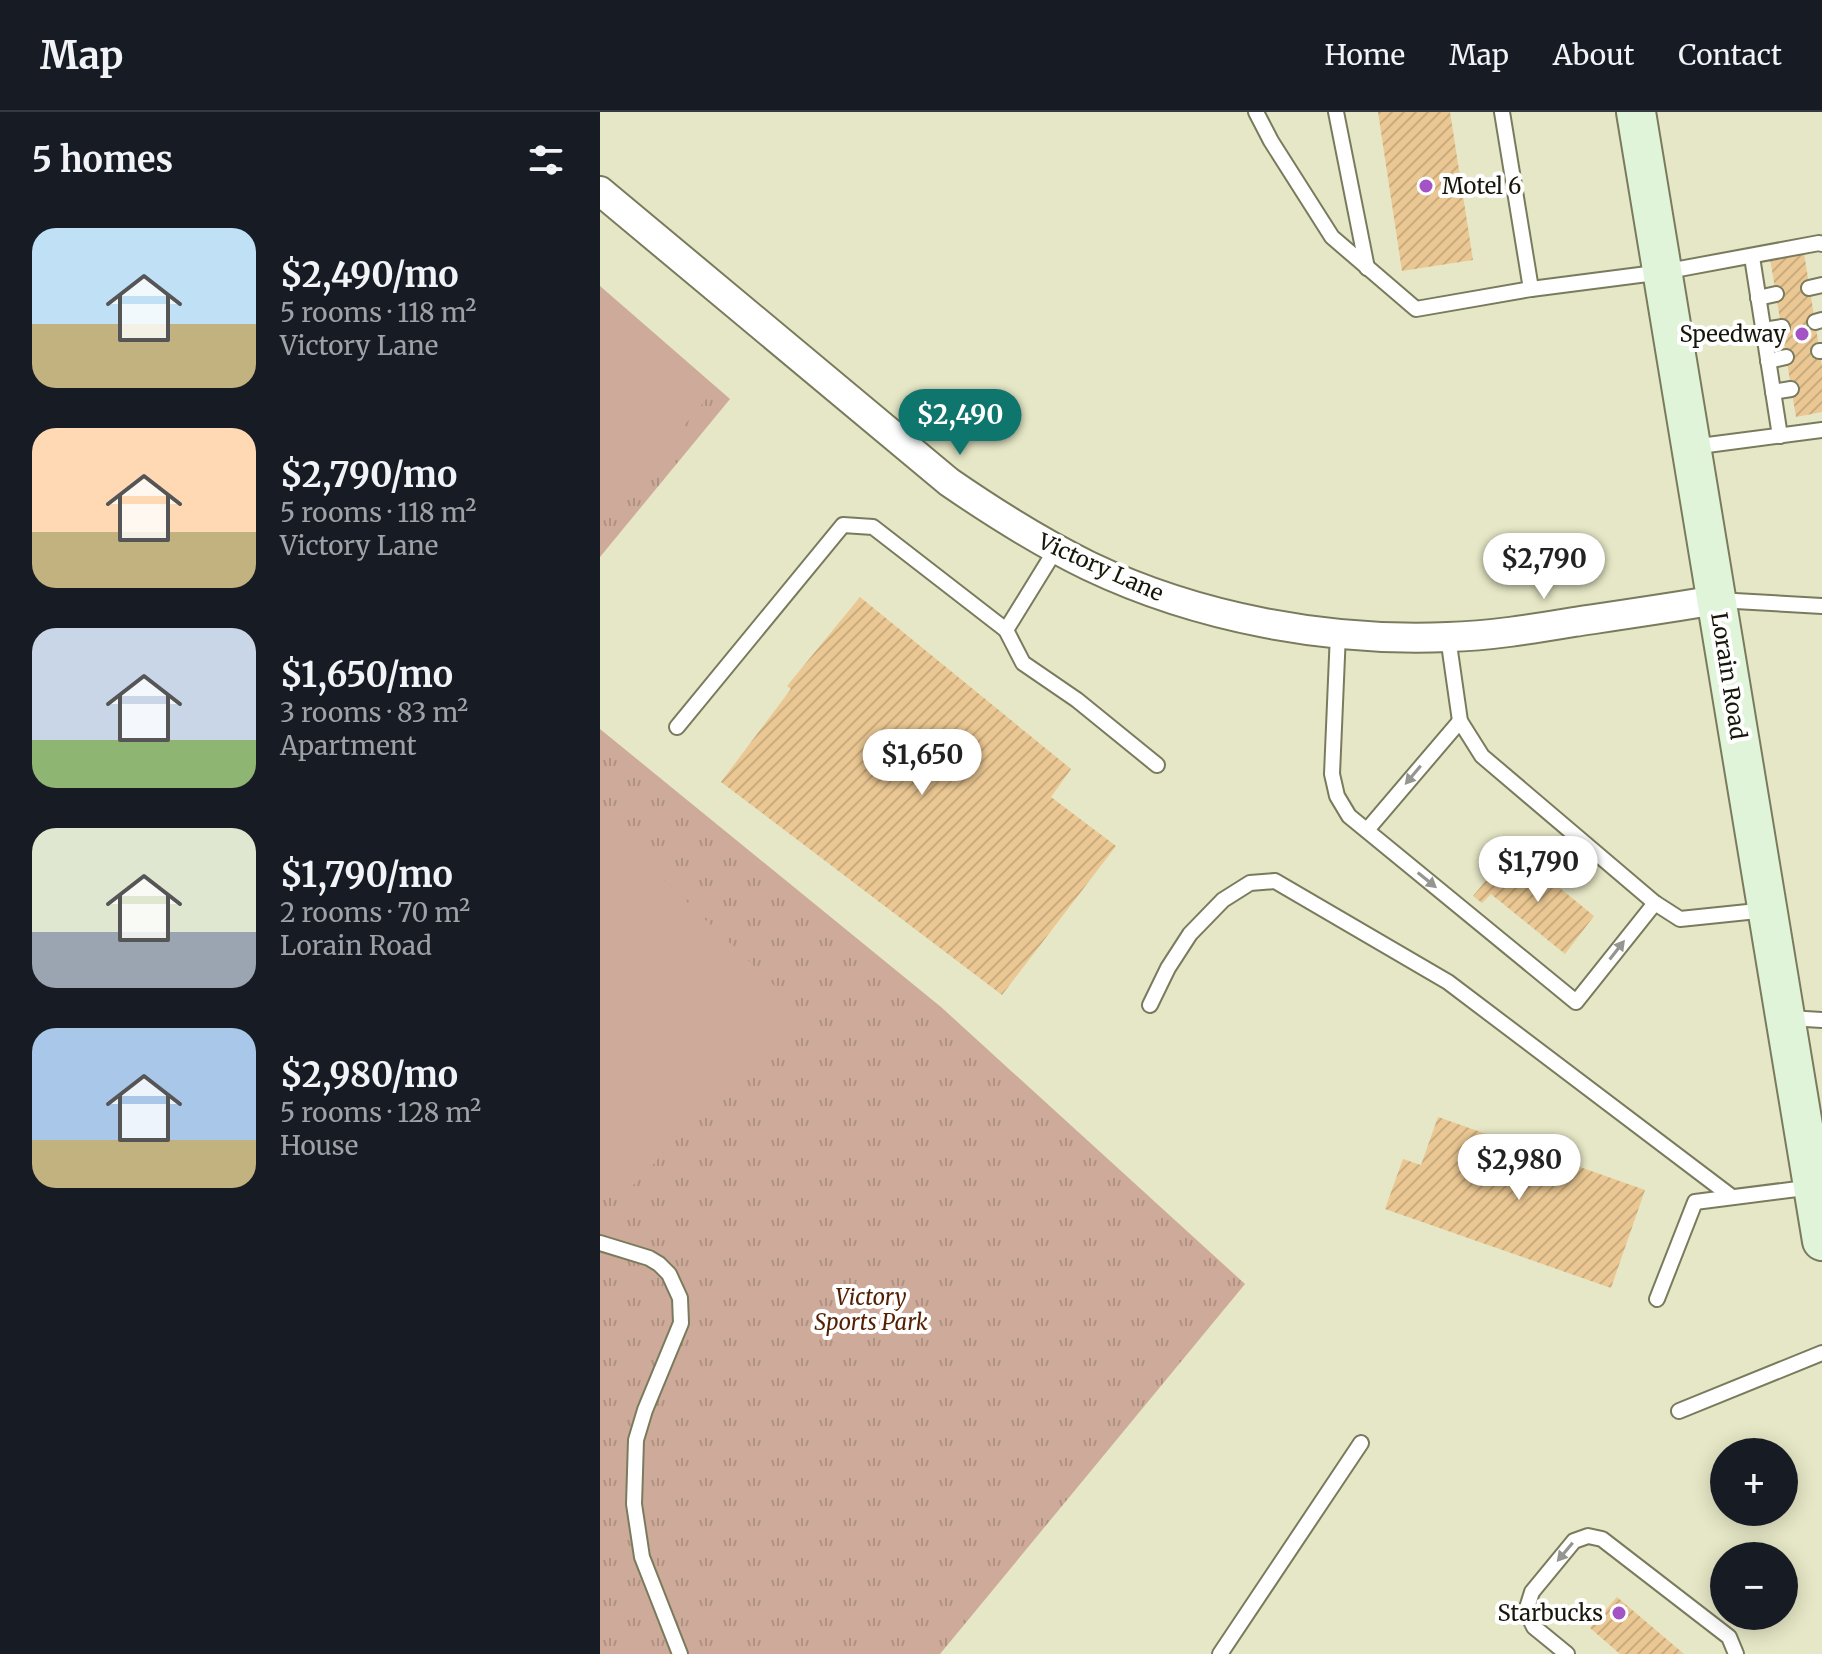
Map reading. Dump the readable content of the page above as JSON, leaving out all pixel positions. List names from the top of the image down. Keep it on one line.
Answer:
{"streets":{"main road":["Lorain Road"],"street":["Victory Lane"]},"crossings":[["Victory Lane","Lorain Road"]],"parks":["Victory Sports Park"],"places":["Motel 6","Speedway","Starbucks"],"page":{"header":"Map","nav":["Home","Map","About","Contact"],"heading":"5 homes","list":[{"name":"$2,490/mo","note":"5 rooms · 118 m² · Victory Lane"},{"name":"$2,790/mo","note":"5 rooms · 118 m² · Victory Lane"},{"name":"$1,650/mo","note":"3 rooms · 83 m² · Apartment"},{"name":"$1,790/mo","note":"2 rooms · 70 m² · Lorain Road"},{"name":"$2,980/mo","note":"5 rooms · 128 m² · House"}],"price":["$2,490","$2,790","$1,650","$1,790","$2,980"],"map_buttons":["+","−"]}}
